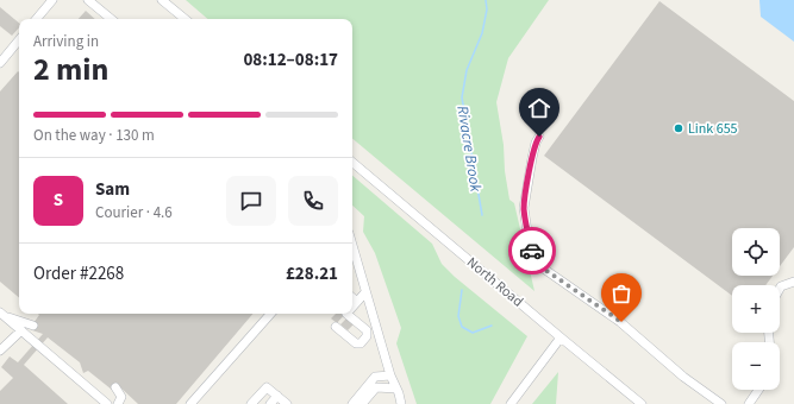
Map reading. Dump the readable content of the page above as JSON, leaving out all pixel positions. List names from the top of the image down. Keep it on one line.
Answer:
{"streets":{"street":["North Road"]},"water":["Rivacre Brook"],"places":["Link 655"],"page":{"heading":["2 min","Arriving in","08:12–08:17"],"panel":["Sam","Courier · 4.6","Order #2268","£28.21"],"bar":"On the way · 130 m","round":"S","map_buttons":["+","−"]}}
